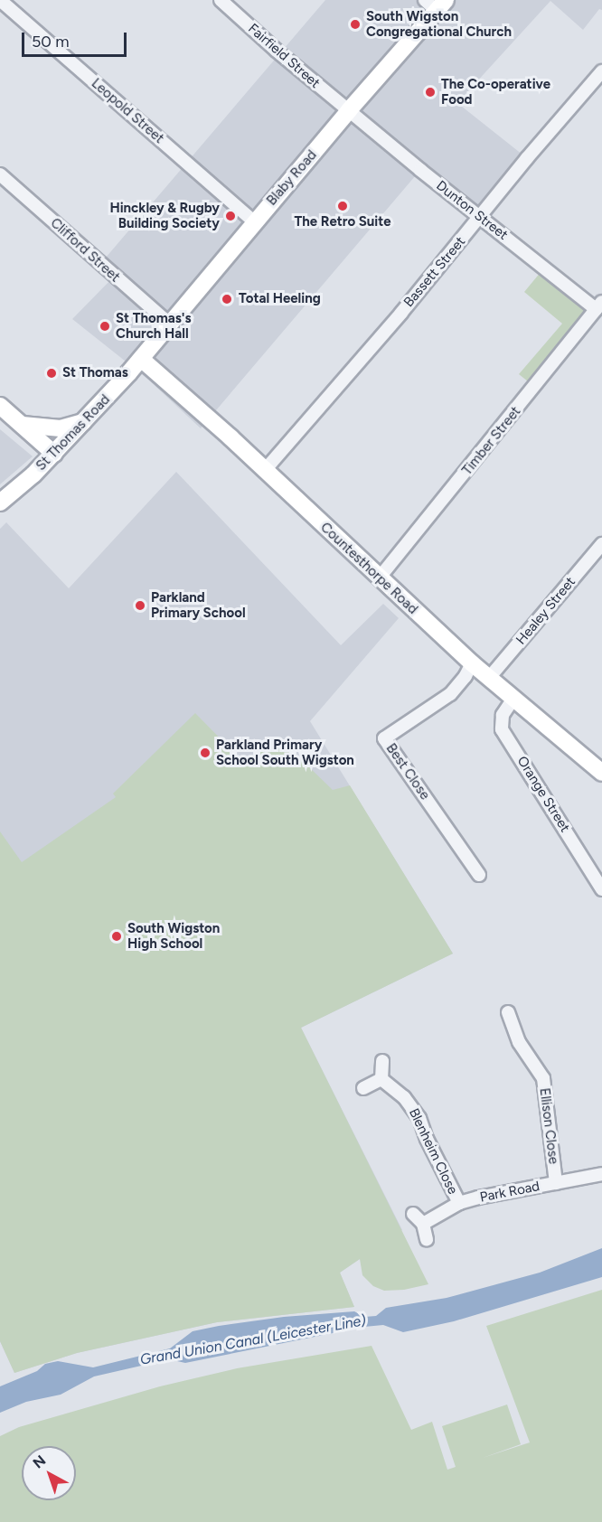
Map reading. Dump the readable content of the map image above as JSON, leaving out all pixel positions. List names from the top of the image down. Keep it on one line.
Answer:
{"streets":{"main road":["Blaby Road","St Thomas Road","Countesthorpe Road"],"street":["Fairfield Street","Leopold Street","Dunton Street","Clifford Street","Bassett Street","Timber Street","Healey Street","Best Close","Orange Street","Ellison Close","Blenheim Close","Park Road"]},"crossings":[["Fairfield Street","Blaby Road"],["Fairfield Street","Dunton Street"],["Leopold Street","Blaby Road"],["Blaby Road","Dunton Street"],["Blaby Road","Clifford Street"],["Blaby Road","St Thomas Road"],["Blaby Road","Countesthorpe Road"],["Dunton Street","Bassett Street"],["Dunton Street","Timber Street"],["Bassett Street","Countesthorpe Road"],["St Thomas Road","Countesthorpe Road"],["Timber Street","Countesthorpe Road"],["Countesthorpe Road","Healey Street"],["Countesthorpe Road","Best Close"],["Countesthorpe Road","Orange Street"],["Ellison Close","Park Road"],["Blenheim Close","Park Road"]],"water":["Grand Union Canal (Leicester Line)"],"places":["South Wigston Congregational Church","The Co-operative Food","The Retro Suite","Hinckley & Rugby Building Society","Total Heeling","St Thomas's Church Hall","St Thomas","Parkland Primary School","Parkland Primary School South Wigston","South Wigston High School"],"scale_bar":"50 m","north":"top left"}
